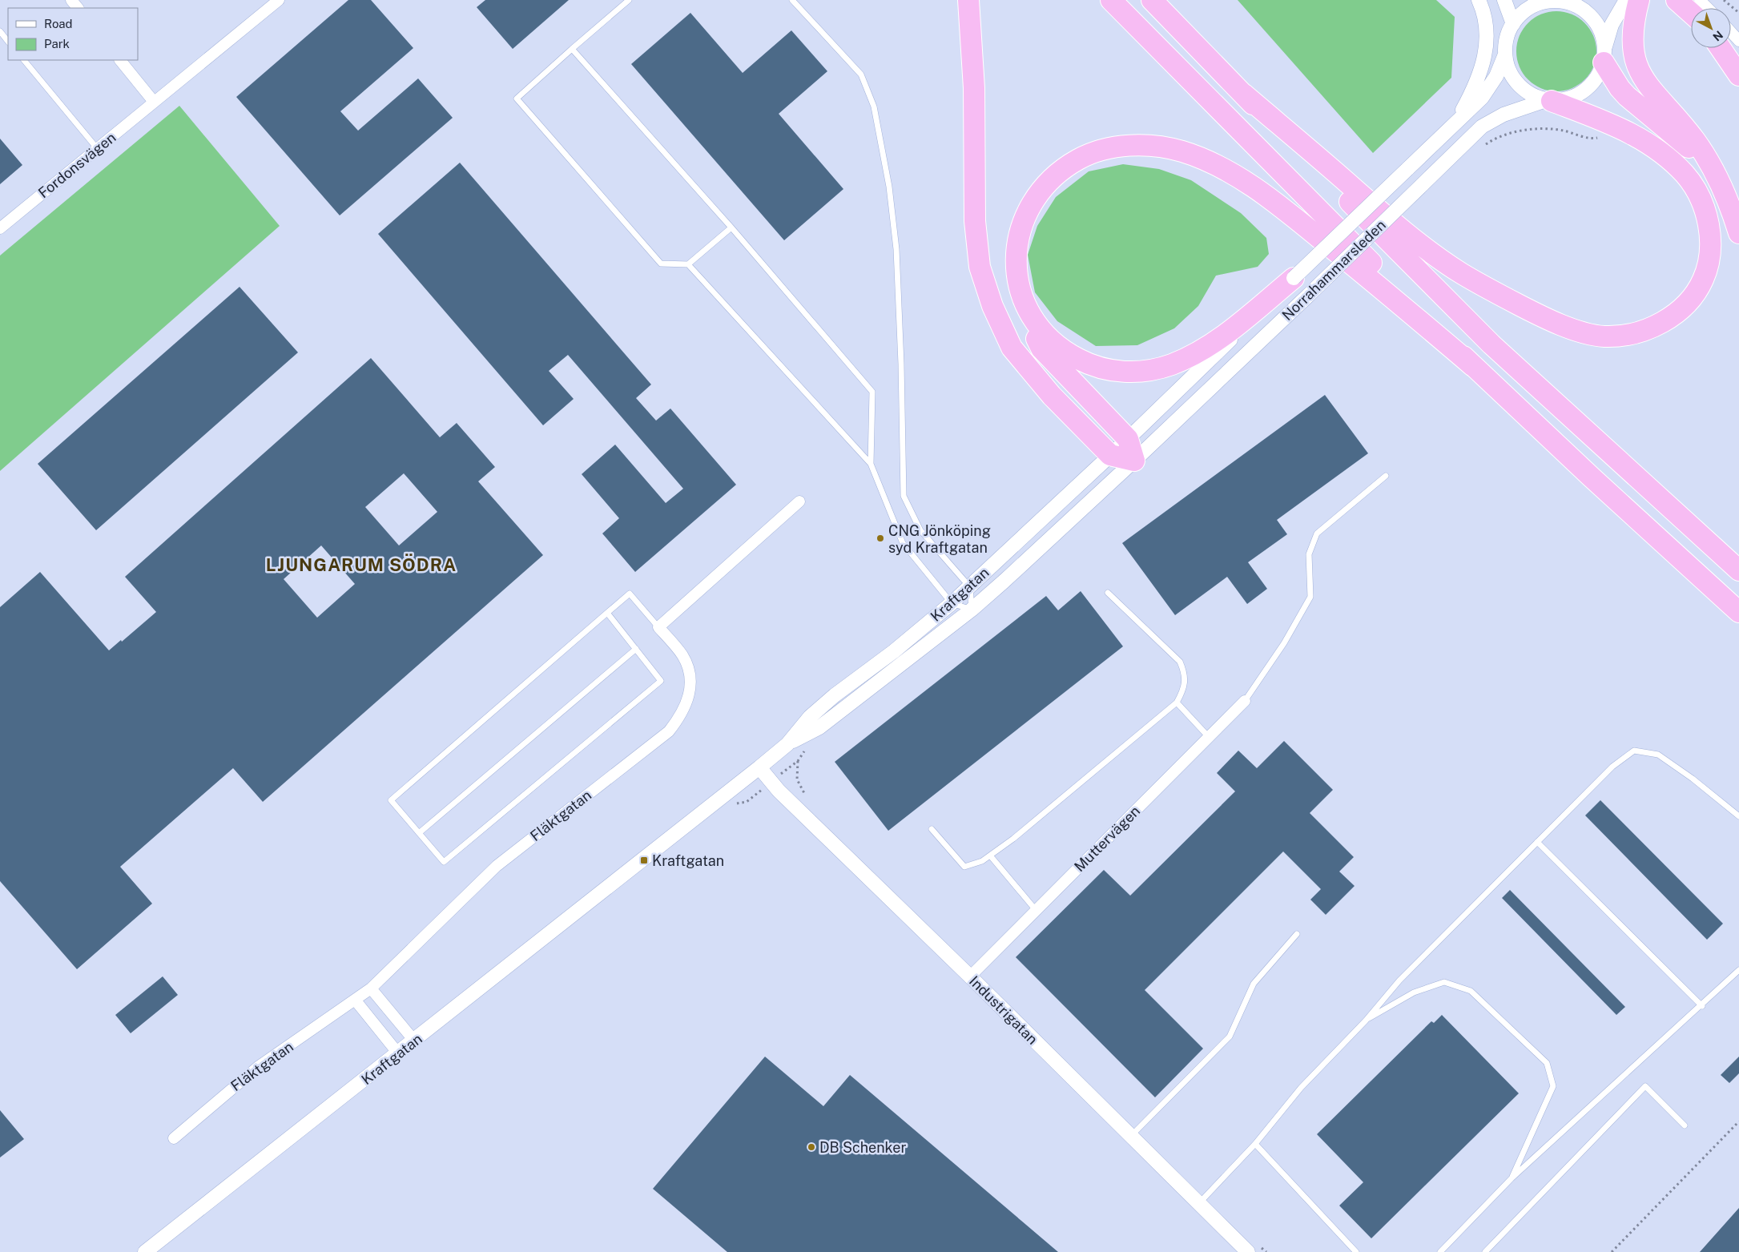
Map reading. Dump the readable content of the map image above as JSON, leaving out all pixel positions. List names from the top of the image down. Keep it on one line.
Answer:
{"streets":{"street":["Fordonsvägen","Norrahammarsleden","Kraftgatan","Fläktgatan","Muttervägen","Industrigatan"]},"crossings":[["Norrahammarsleden","Kraftgatan"],["Kraftgatan","Industrigatan"],["Muttervägen","Industrigatan"]],"districts":["LJUNGARUM SÖDRA"],"places":{"other":["CNG Jönköping syd Kraftgatan","DB Schenker"],"transit":["Kraftgatan"]},"legend":["Road","Park"],"north":"bottom right"}
